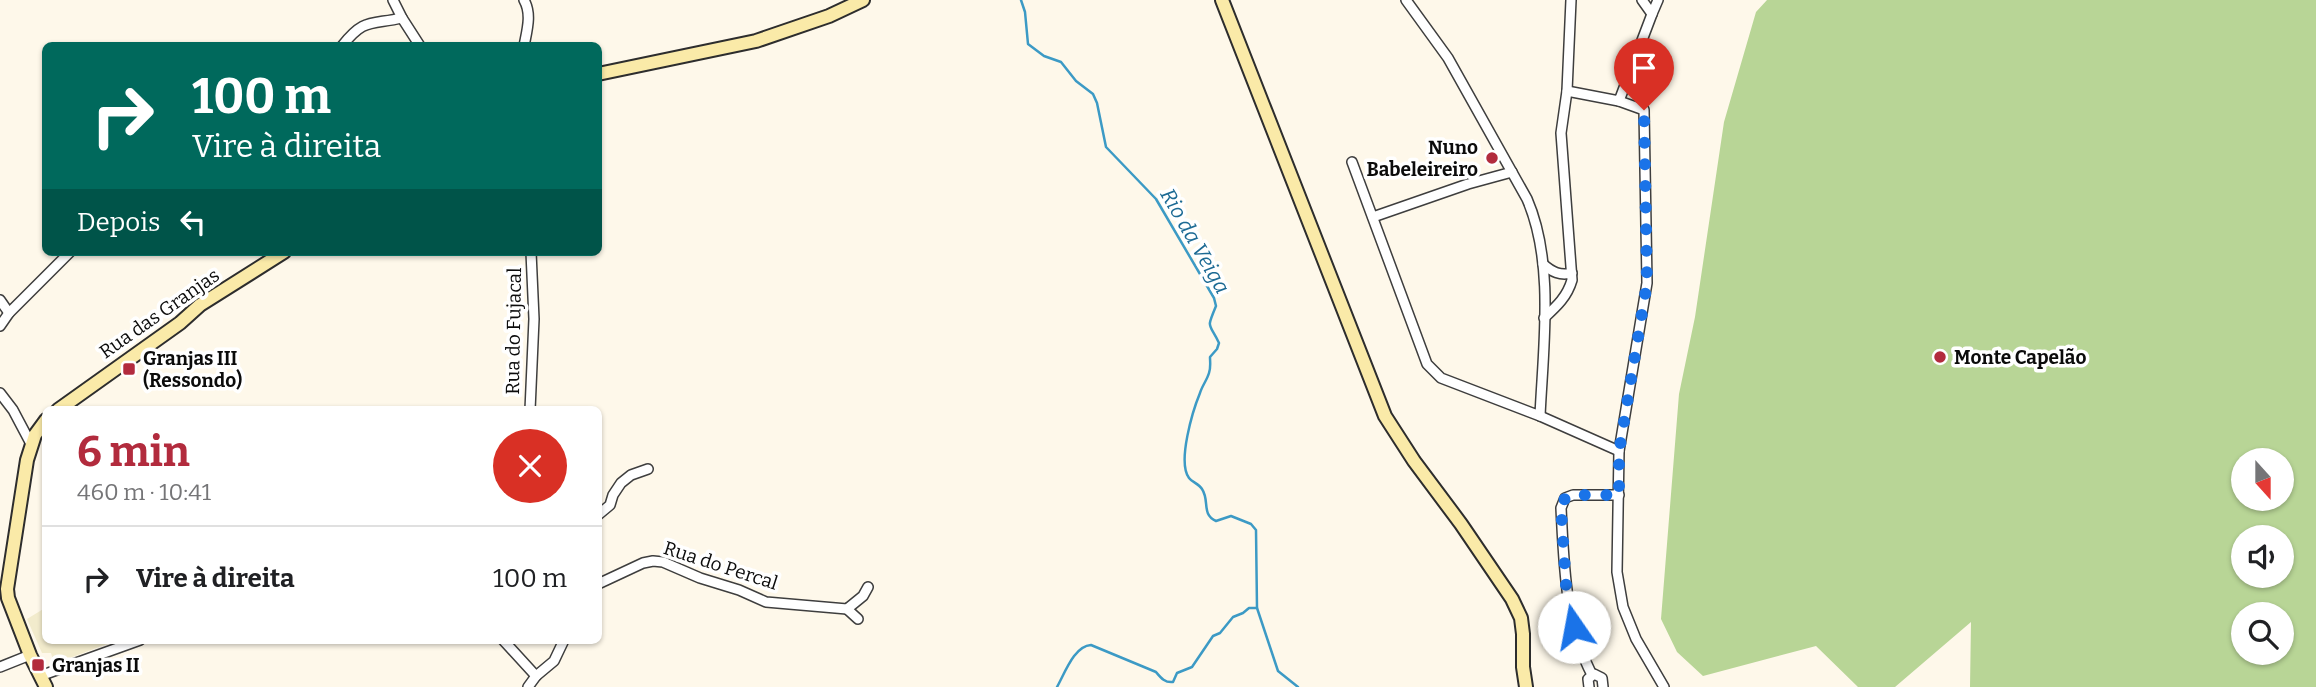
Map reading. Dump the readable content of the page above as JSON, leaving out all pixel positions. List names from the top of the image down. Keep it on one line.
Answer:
{"streets":{"street":["Rua das Granjas","Rua do Fujacal","Rua do Percal"]},"water":["Rio da Veiga"],"places":{"other":["Nuno Babeleireiro","Monte Capelão"],"transit":["Granjas III (Ressondo)","Granjas II"]},"north":"bottom","page":{"turn":["100 m","Vire à direita"],"then":"Depois","heading":["6 min","460 m · 10:41"],"list":[{"name":"Vire à direita","value":"100 m"}]}}
